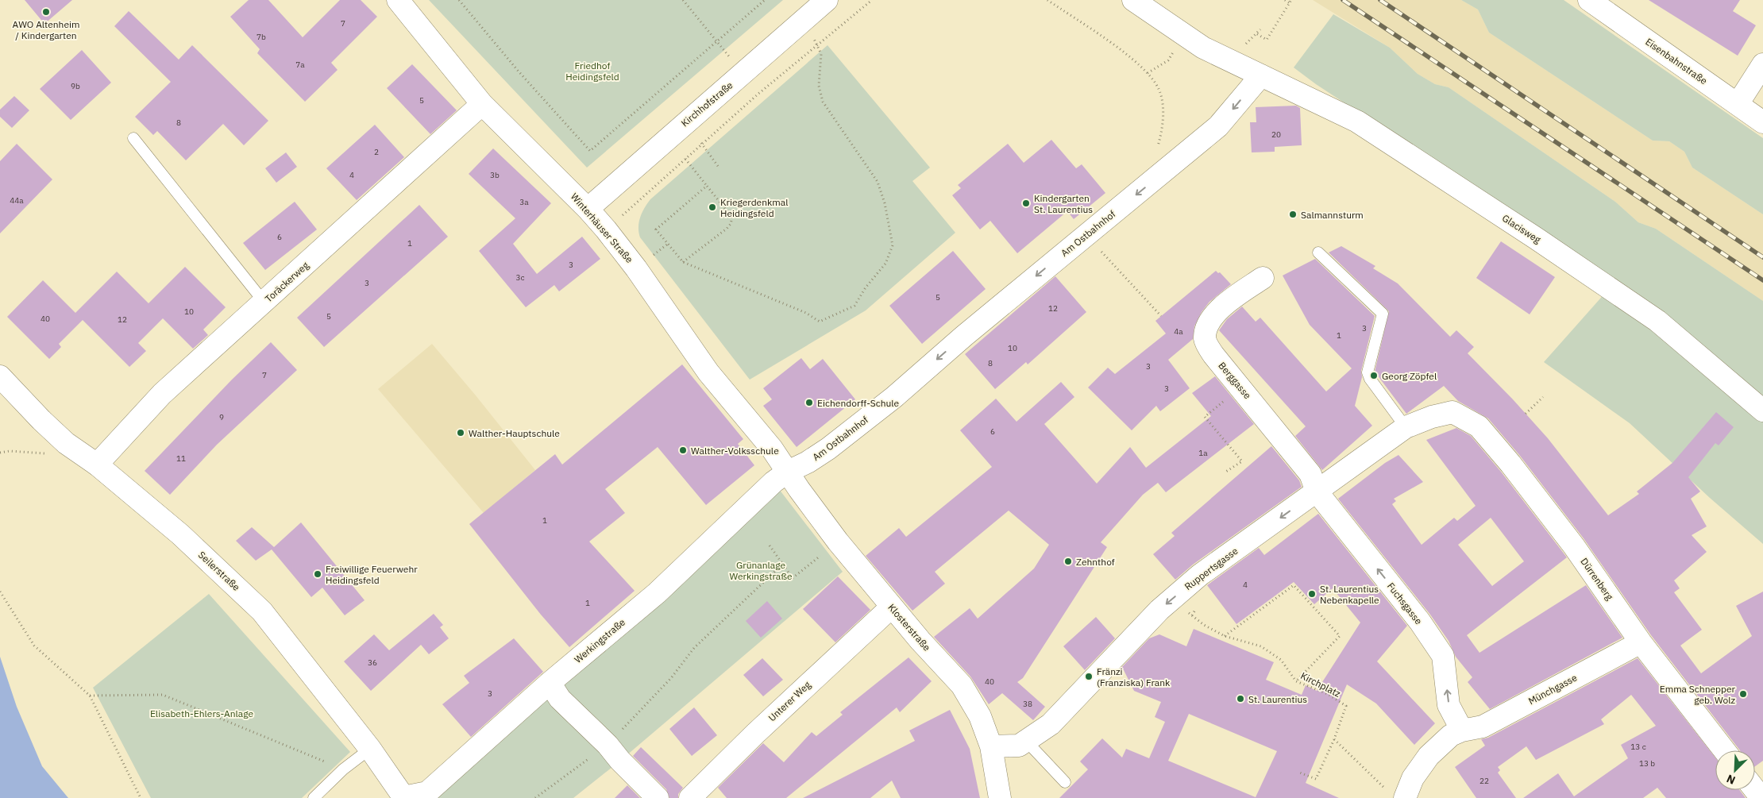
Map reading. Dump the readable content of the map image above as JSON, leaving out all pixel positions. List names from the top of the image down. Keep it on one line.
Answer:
{"streets":{"street":["Eisenbahnstraße","Kirchhofstraße","Winterhäuser Straße","Glacisweg","Am Ostbahnhof","Toräckerweg","Berggasse","Ruppertsgasse","Seilerstraße","Dürrenberg","Fuchsgasse","Klosterstraße","Werkingstraße","Münchgasse","Unterer Weg"],"path":["Kirchplatz"]},"crossings":[["Kirchhofstraße","Winterhäuser Straße"],["Winterhäuser Straße","Am Ostbahnhof"],["Winterhäuser Straße","Toräckerweg"],["Winterhäuser Straße","Klosterstraße"],["Winterhäuser Straße","Werkingstraße"],["Glacisweg","Am Ostbahnhof"],["Am Ostbahnhof","Klosterstraße"],["Am Ostbahnhof","Werkingstraße"],["Toräckerweg","Seilerstraße"],["Berggasse","Ruppertsgasse"],["Berggasse","Fuchsgasse"],["Ruppertsgasse","Dürrenberg"],["Ruppertsgasse","Fuchsgasse"],["Ruppertsgasse","Klosterstraße"],["Seilerstraße","Werkingstraße"],["Dürrenberg","Münchgasse"],["Fuchsgasse","Münchgasse"],["Klosterstraße","Werkingstraße"],["Klosterstraße","Unterer Weg"]],"one_way":["Am Ostbahnhof","Ruppertsgasse","Fuchsgasse"],"parks":["Friedhof Heidingsfeld","Grünanlage Werkingstraße","Elisabeth-Ehlers-Anlage"],"places":["AWO Altenheim / Kindergarten","Kindergarten St. Laurentius","Kriegerdenkmal Heidingsfeld","Salmannsturm","Georg Zöpfel","Eichendorff-Schule","Walther-Hauptschule","Walther-Volksschule","Zehnthof","Freiwillige Feuerwehr Heidingsfeld","St. Laurentius Nebenkapelle","Fränzi (Franziska) Frank","Emma Schnepper geb. Wolz","St. Laurentius"],"house_numbers":["7","7b","7a","9b","5","8","20","2","4","3b","44a","3a","6","1","3","3c","3","5","12","10","5","40","12","3","4a","1","10","8","3","7","3","9","6","1a","11","1","4","1","36","40","3","38","13 c","13 b","22"],"north":"bottom left"}
